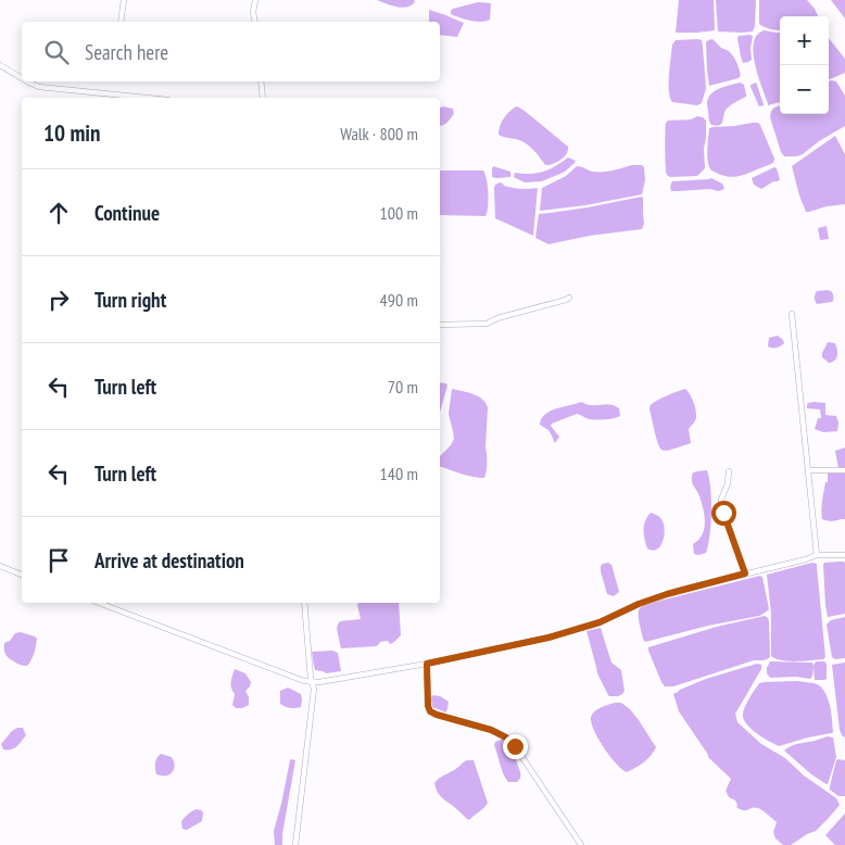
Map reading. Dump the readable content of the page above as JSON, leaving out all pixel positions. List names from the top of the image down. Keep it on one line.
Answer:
{"page":{"map_buttons":["+","−"],"search":"Search here","heading":["10 min","Walk · 800 m"],"list":[["Continue","100 m"],["Turn right","490 m"],["Turn left","70 m"],["Turn left","140 m"],"Arrive at destination"]}}
